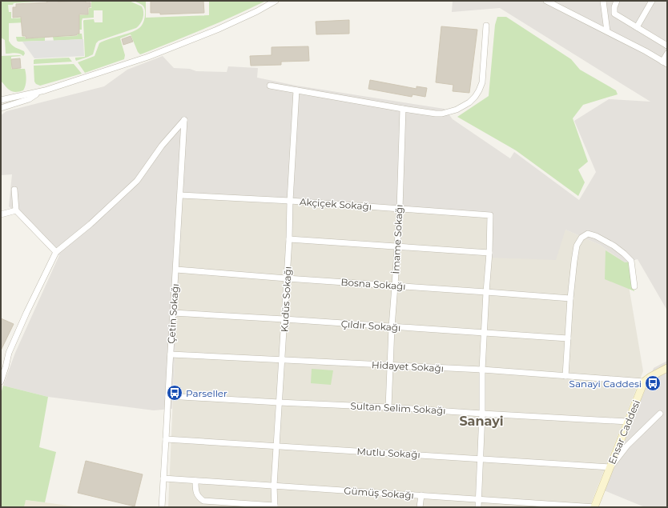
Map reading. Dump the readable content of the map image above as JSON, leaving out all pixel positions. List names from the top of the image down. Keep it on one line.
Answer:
{"streets":{"street":["Akçiçek Sokağı","İmame Sokağı","Bosna Sokağı","Kudüs Sokağı","Çetin Sokağı","Çıldır Sokağı","Hidayet Sokağı","Sultan Selim Sokağı","Ensar Caddesi","Mutlu Sokağı","Gümüş Sokağı"]},"crossings":[["Akçiçek Sokağı","İmame Sokağı"],["Akçiçek Sokağı","Kudüs Sokağı"],["Akçiçek Sokağı","Çetin Sokağı"],["İmame Sokağı","Bosna Sokağı"],["İmame Sokağı","Çıldır Sokağı"],["İmame Sokağı","Hidayet Sokağı"],["İmame Sokağı","Sultan Selim Sokağı"],["Bosna Sokağı","Kudüs Sokağı"],["Bosna Sokağı","Çetin Sokağı"],["Kudüs Sokağı","Çıldır Sokağı"],["Kudüs Sokağı","Hidayet Sokağı"],["Kudüs Sokağı","Sultan Selim Sokağı"],["Kudüs Sokağı","Mutlu Sokağı"],["Kudüs Sokağı","Gümüş Sokağı"],["Çetin Sokağı","Çıldır Sokağı"],["Çetin Sokağı","Hidayet Sokağı"],["Çetin Sokağı","Sultan Selim Sokağı"],["Çetin Sokağı","Mutlu Sokağı"],["Çetin Sokağı","Gümüş Sokağı"],["Hidayet Sokağı","Ensar Caddesi"],["Sultan Selim Sokağı","Ensar Caddesi"],["Ensar Caddesi","Mutlu Sokağı"],["Ensar Caddesi","Gümüş Sokağı"]],"districts":["Sanayi"],"places":{"bus stop":["Sanayi Caddesi","Parseller"]}}
